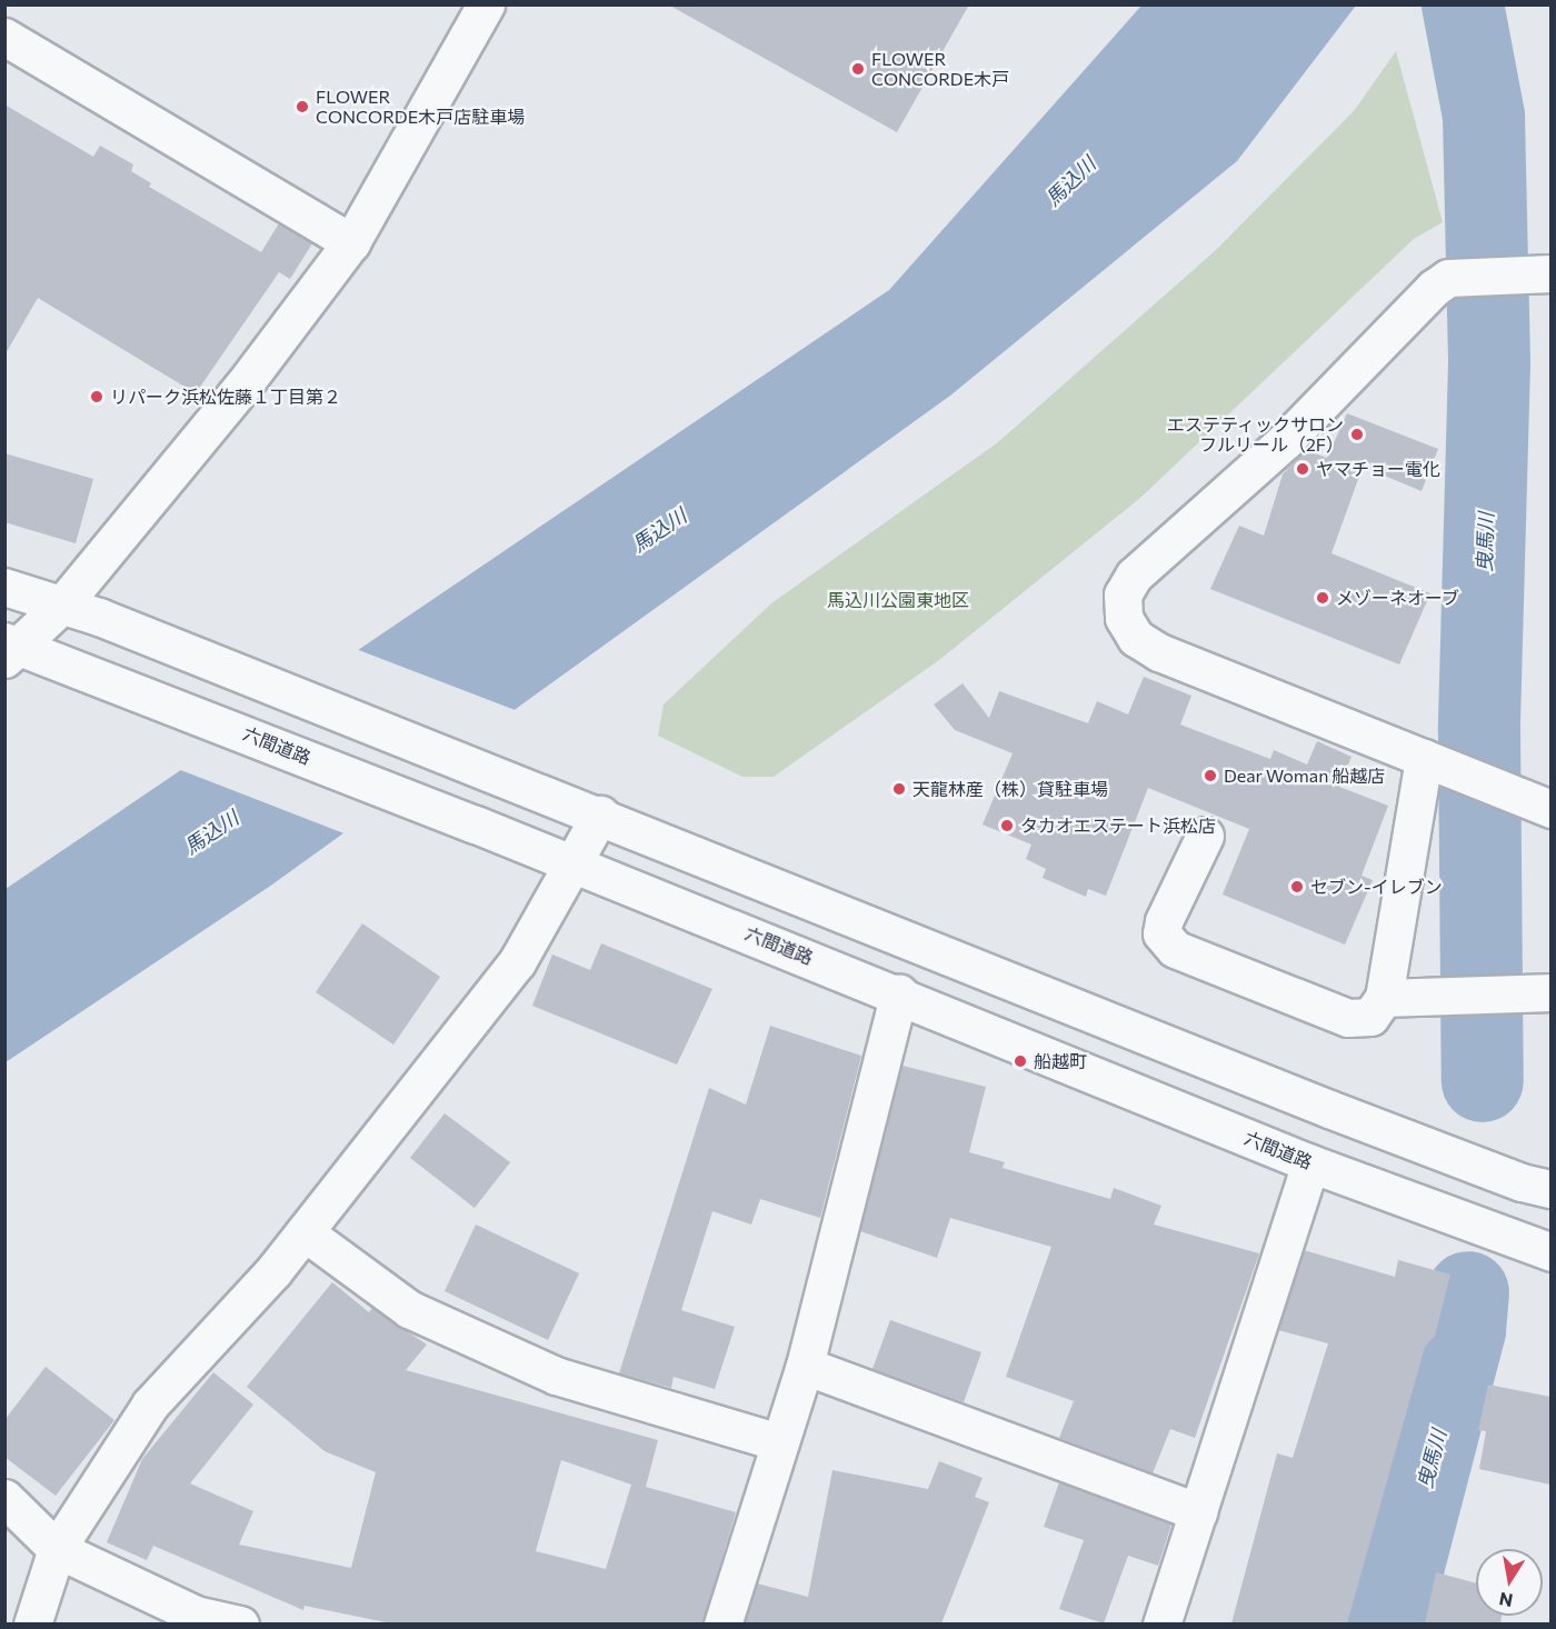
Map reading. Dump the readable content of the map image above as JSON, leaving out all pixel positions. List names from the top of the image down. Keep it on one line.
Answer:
{"streets":{"street":["六間道路"]},"water":["馬込川","曳馬川"],"parks":["馬込川公園東地区"],"places":["FLOWER CONCORDE木戸","FLOWER CONCORDE木戸店駐車場","リパーク浜松佐藤１丁目第２","エステティックサロン フルリール（2F）","ヤマチョー電化","メゾーネオーブ","Dear Woman 船越店","天龍林産（株）貸駐車場","タカオエステート浜松店","セブン-イレブン","船越町"],"north":"bottom"}
